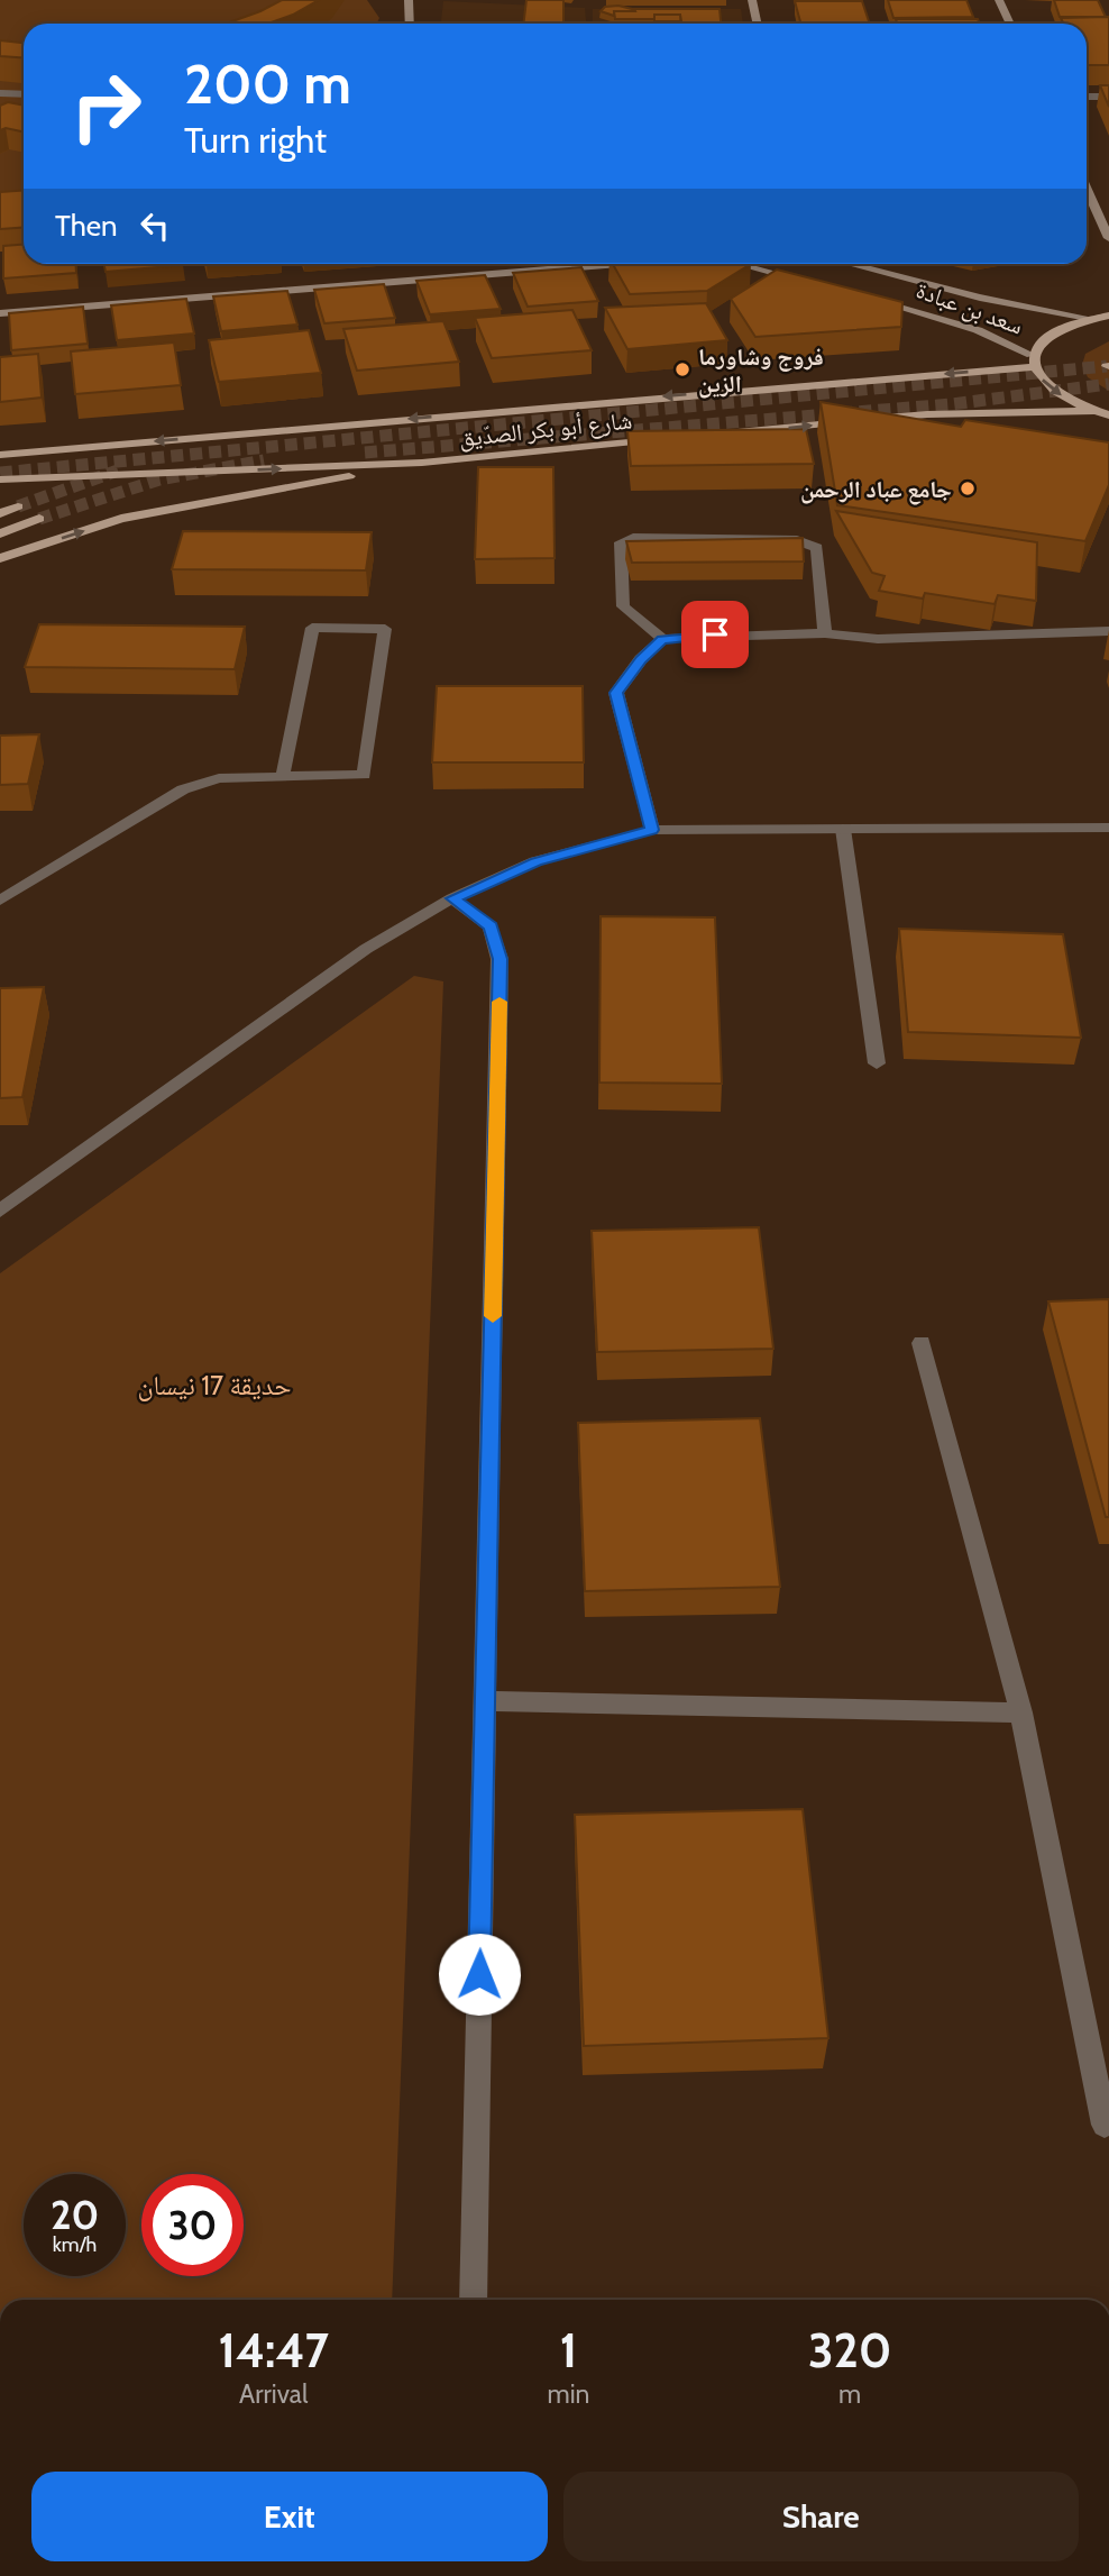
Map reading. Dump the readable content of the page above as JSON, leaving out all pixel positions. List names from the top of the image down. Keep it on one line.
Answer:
{"streets":{"main road":["سعد بن عبادة","شارع أبو بكر الصدّيق"]},"crossings":[["سعد بن عبادة","شارع أبو بكر الصدّيق"]],"parks":["حديقة 17 نيسان"],"places":["فروج وشاورما الزين","جامع عباد الرحمن"],"page":{"turn":["200 m","Turn right"],"then":"Then","speed":"20 km/h","limit":"30","eta":["14:47","Arrival","1","min","320","m"],"buttons":["Exit","Share"]}}
